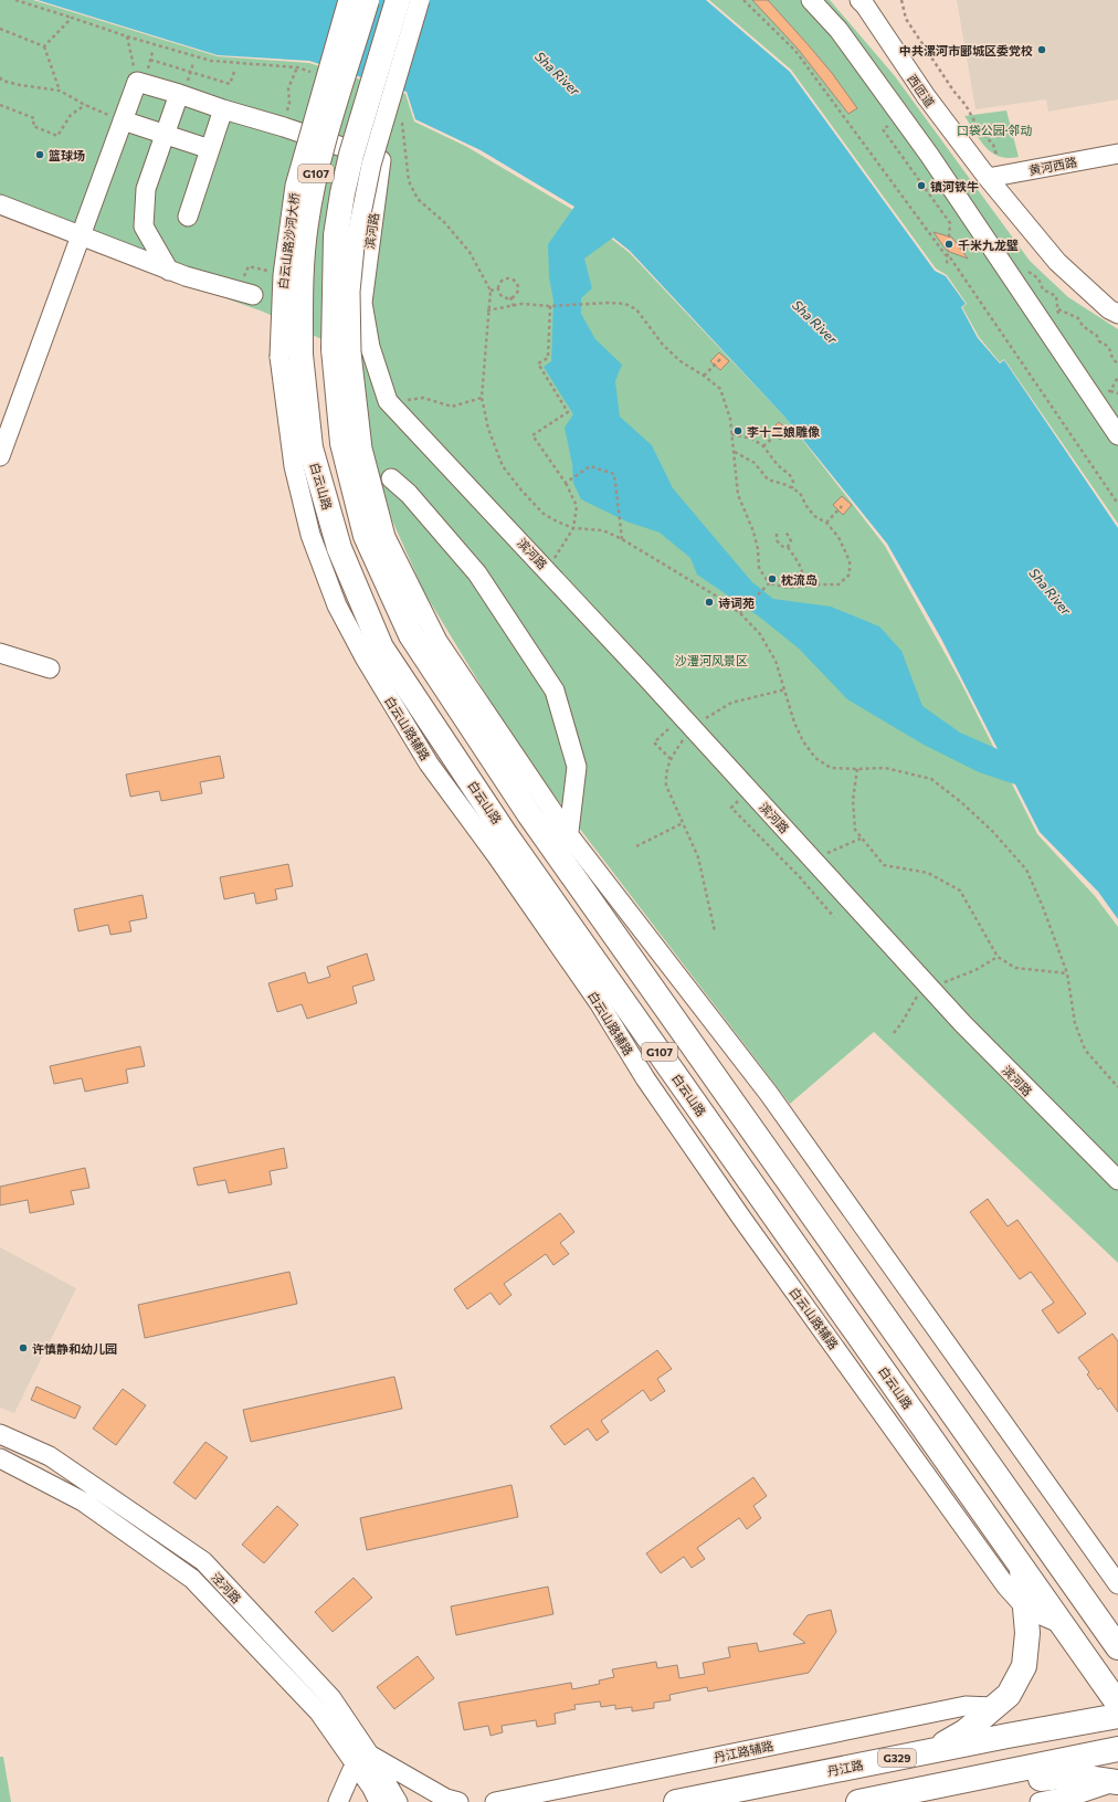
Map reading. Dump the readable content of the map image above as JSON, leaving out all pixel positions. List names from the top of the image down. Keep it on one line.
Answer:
{"streets":{"highway":["G107","白云山路沙河大桥","白云山路","G329","丹江路"],"street":["西匝道","黄河西路","滨河路","白云山路辅路","泾河路","丹江路辅路"]},"crossings":[["西匝道","黄河西路"],["白云山路沙河大桥","白云山路"],["白云山路沙河大桥","白云山路辅路"],["白云山路","白云山路辅路"]],"water":["Sha River"],"parks":["口袋公园·邻动","沙澧河风景区"],"places":["中共漯河市郾城区委党校","篮球场","镇河铁牛","千米九龙壁","李十二娘雕像","枕流岛","诗词苑","许慎静和幼儿园"]}
